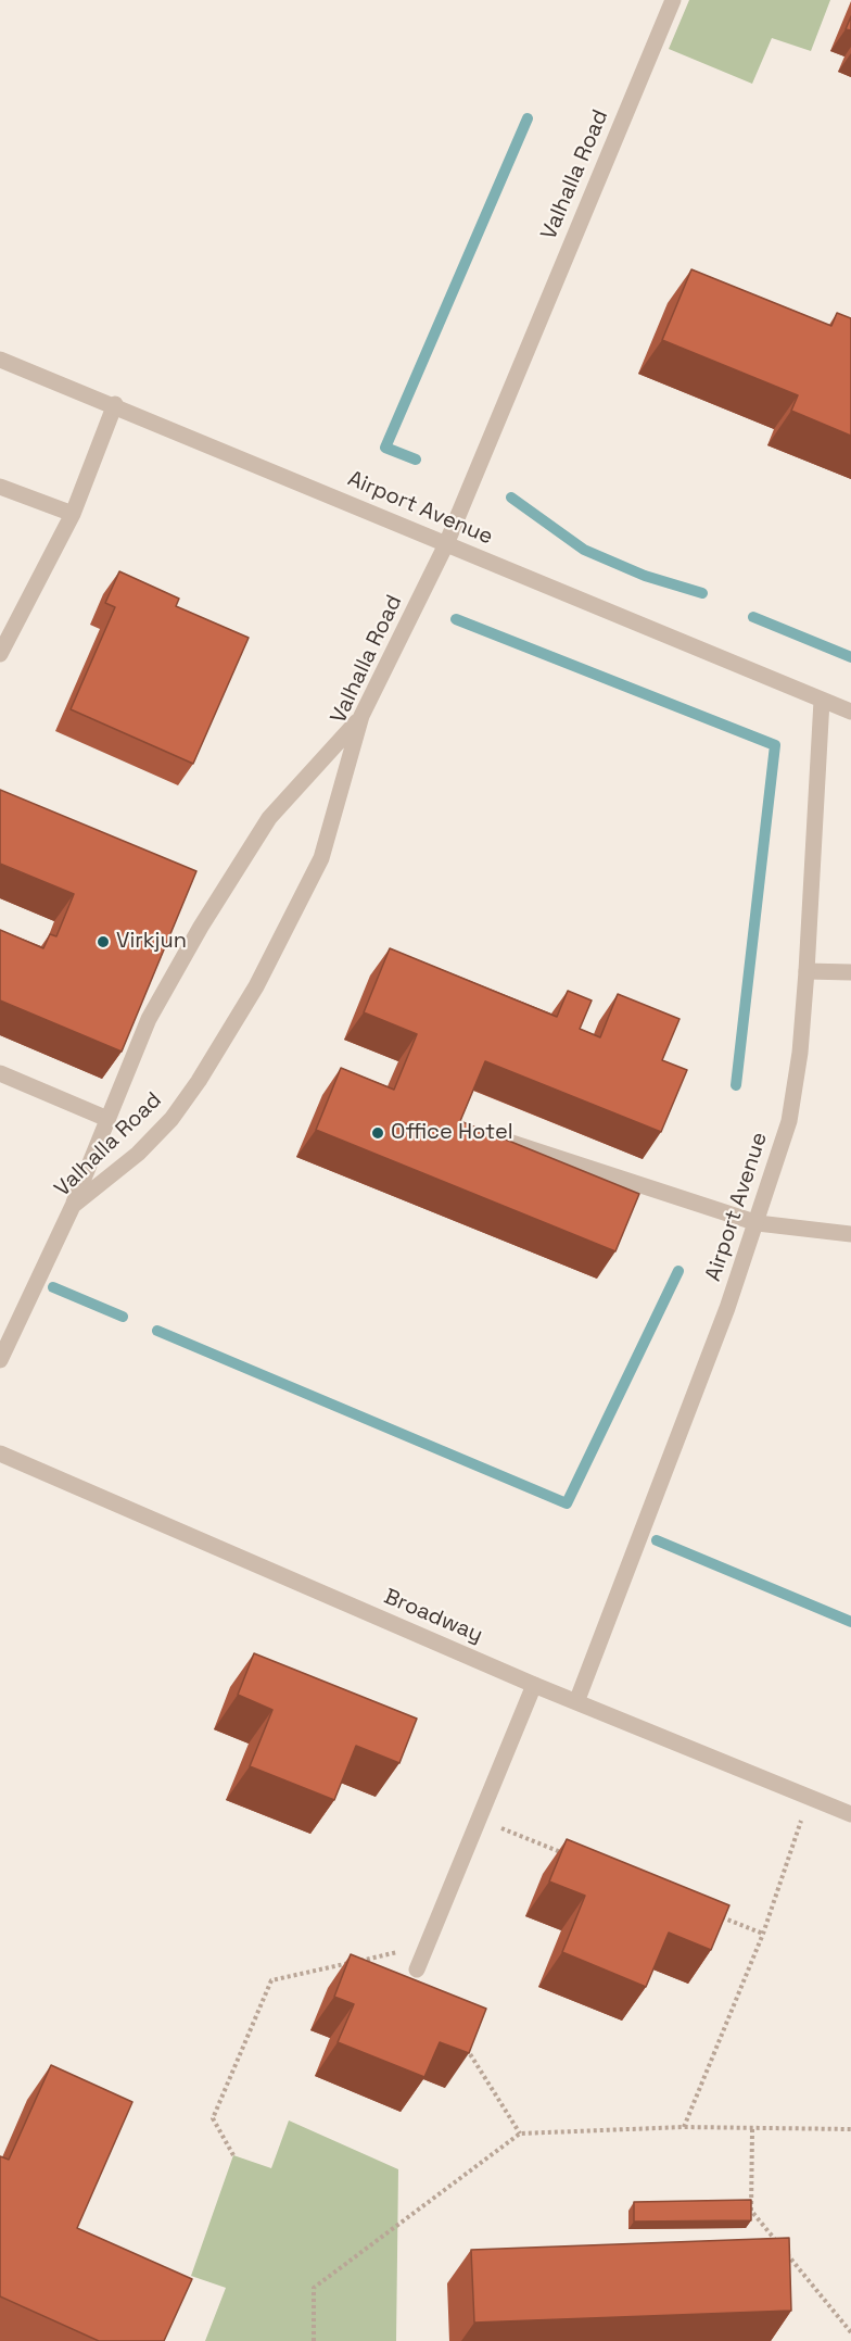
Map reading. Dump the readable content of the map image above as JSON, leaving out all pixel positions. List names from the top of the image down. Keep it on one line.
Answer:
{"streets":{"street":["Valhalla Road","Airport Avenue","Broadway"]},"crossings":[["Valhalla Road","Airport Avenue"],["Airport Avenue","Broadway"]],"places":["Virkjun","Office Hotel"]}
